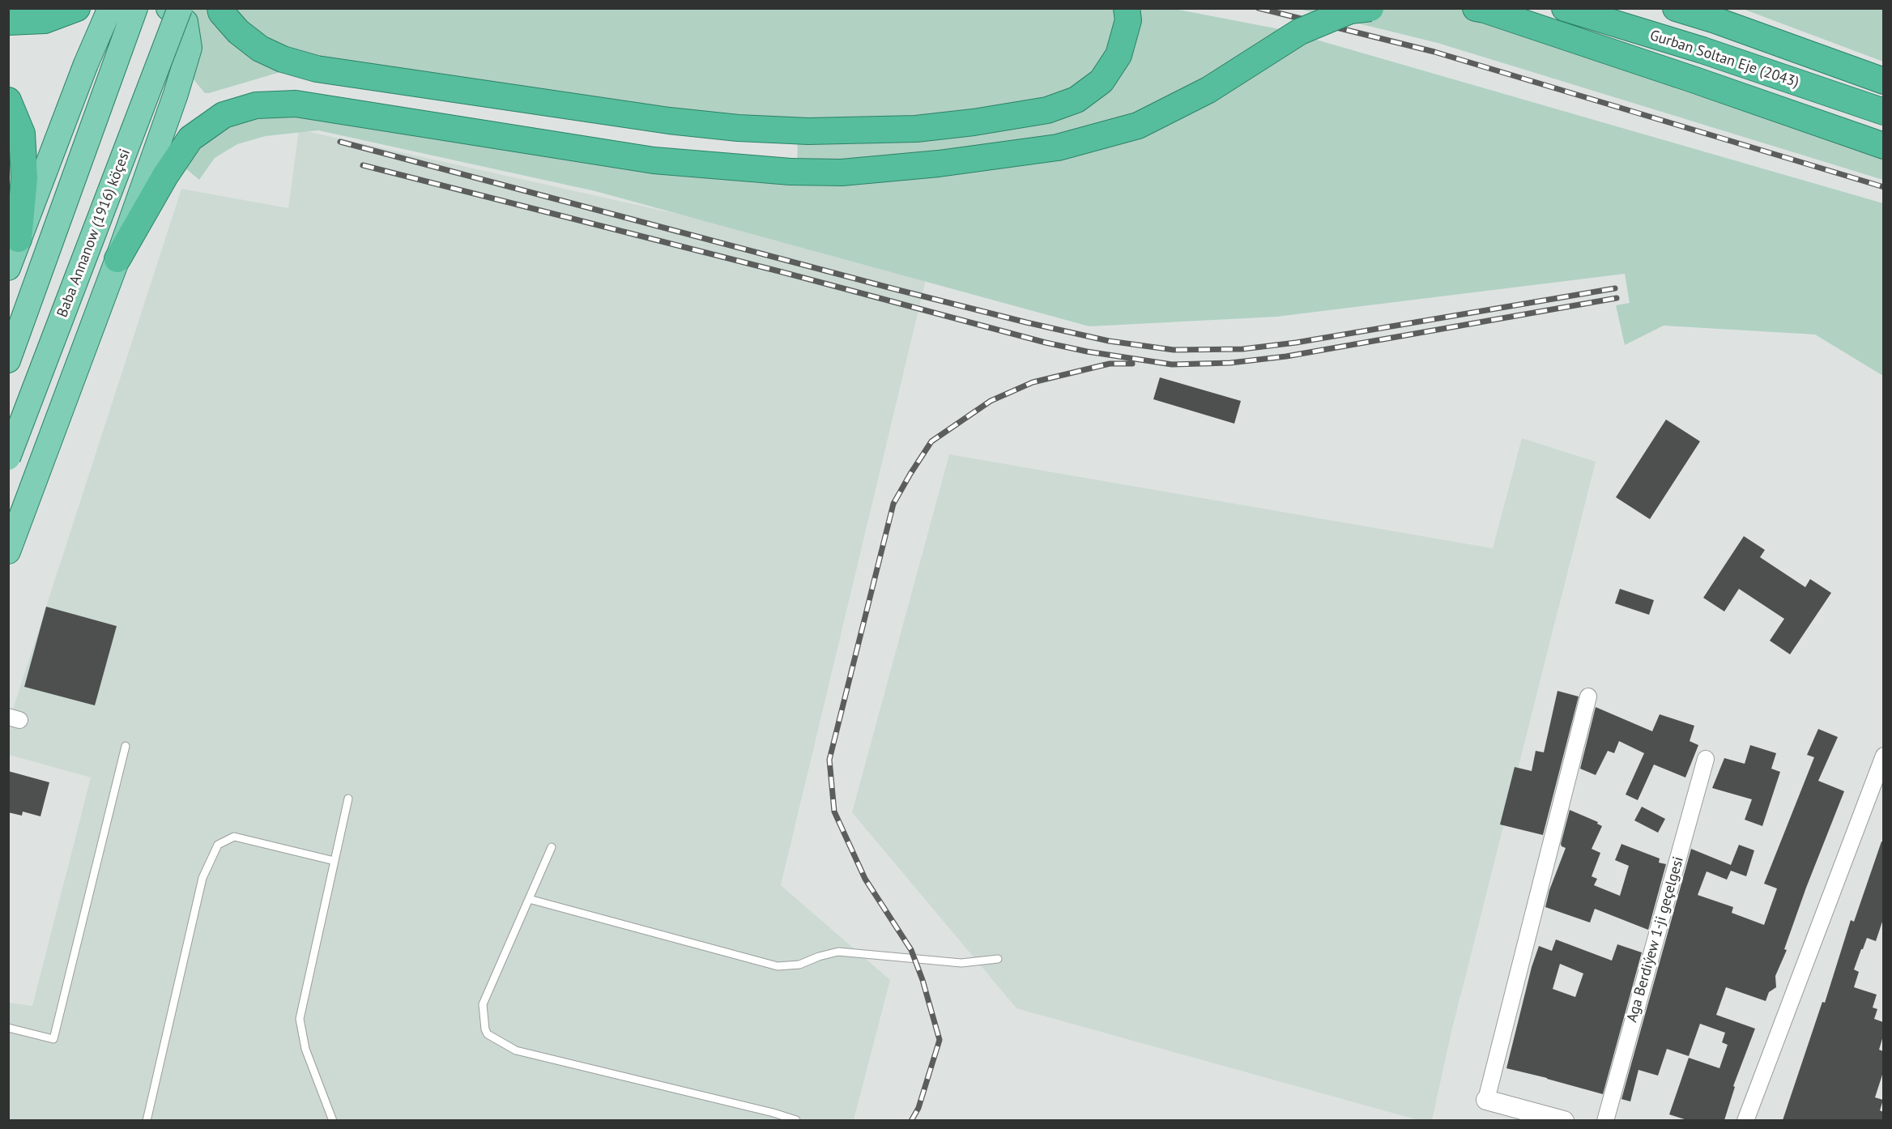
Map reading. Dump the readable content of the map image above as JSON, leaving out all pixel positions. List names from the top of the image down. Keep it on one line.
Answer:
{"streets":{"highway":["Gurban Soltan Eje (2043)"],"main road":["Baba Annanow (1916) köçesi"],"street":["Aga Berdiýew 1-ji geçelgesi"]}}
